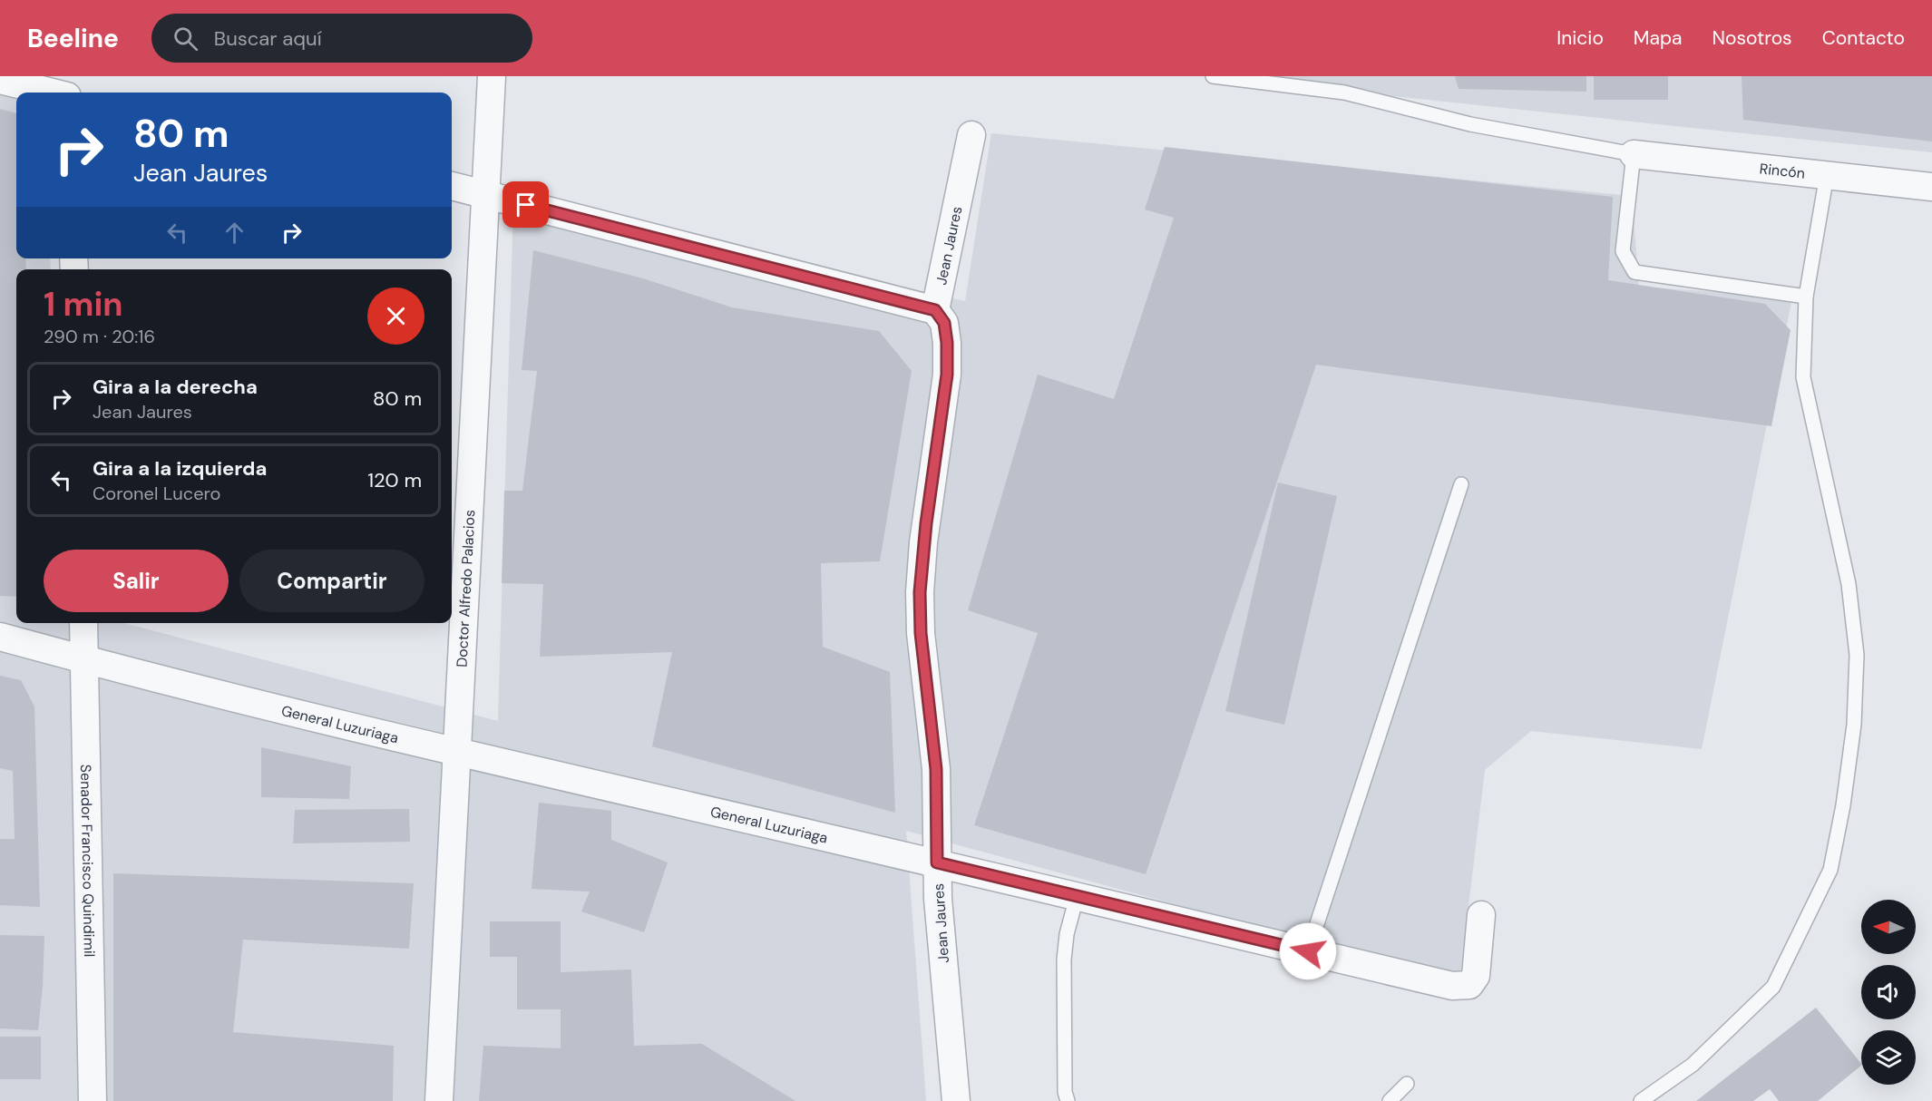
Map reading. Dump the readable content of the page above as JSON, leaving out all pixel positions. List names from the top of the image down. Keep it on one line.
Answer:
{"streets":{"street":["Rincón","Jean Jaures","Doctor Alfredo Palacios","General Luzuriaga","Senador Francisco Quindimil"]},"crossings":[["Jean Jaures","General Luzuriaga"],["Doctor Alfredo Palacios","General Luzuriaga"],["General Luzuriaga","Senador Francisco Quindimil"]],"north":"left","page":{"header":"Beeline","search":"Buscar aquí","nav":["Inicio","Mapa","Nosotros","Contacto"],"turn":["80 m","Jean Jaures"],"heading":["1 min","290 m · 20:16"],"list":[{"name":"Gira a la derecha","note":"Jean Jaures","value":"80 m"},{"name":"Gira a la izquierda","note":"Coronel Lucero","value":"120 m"}],"buttons":["Salir","Compartir"]}}
